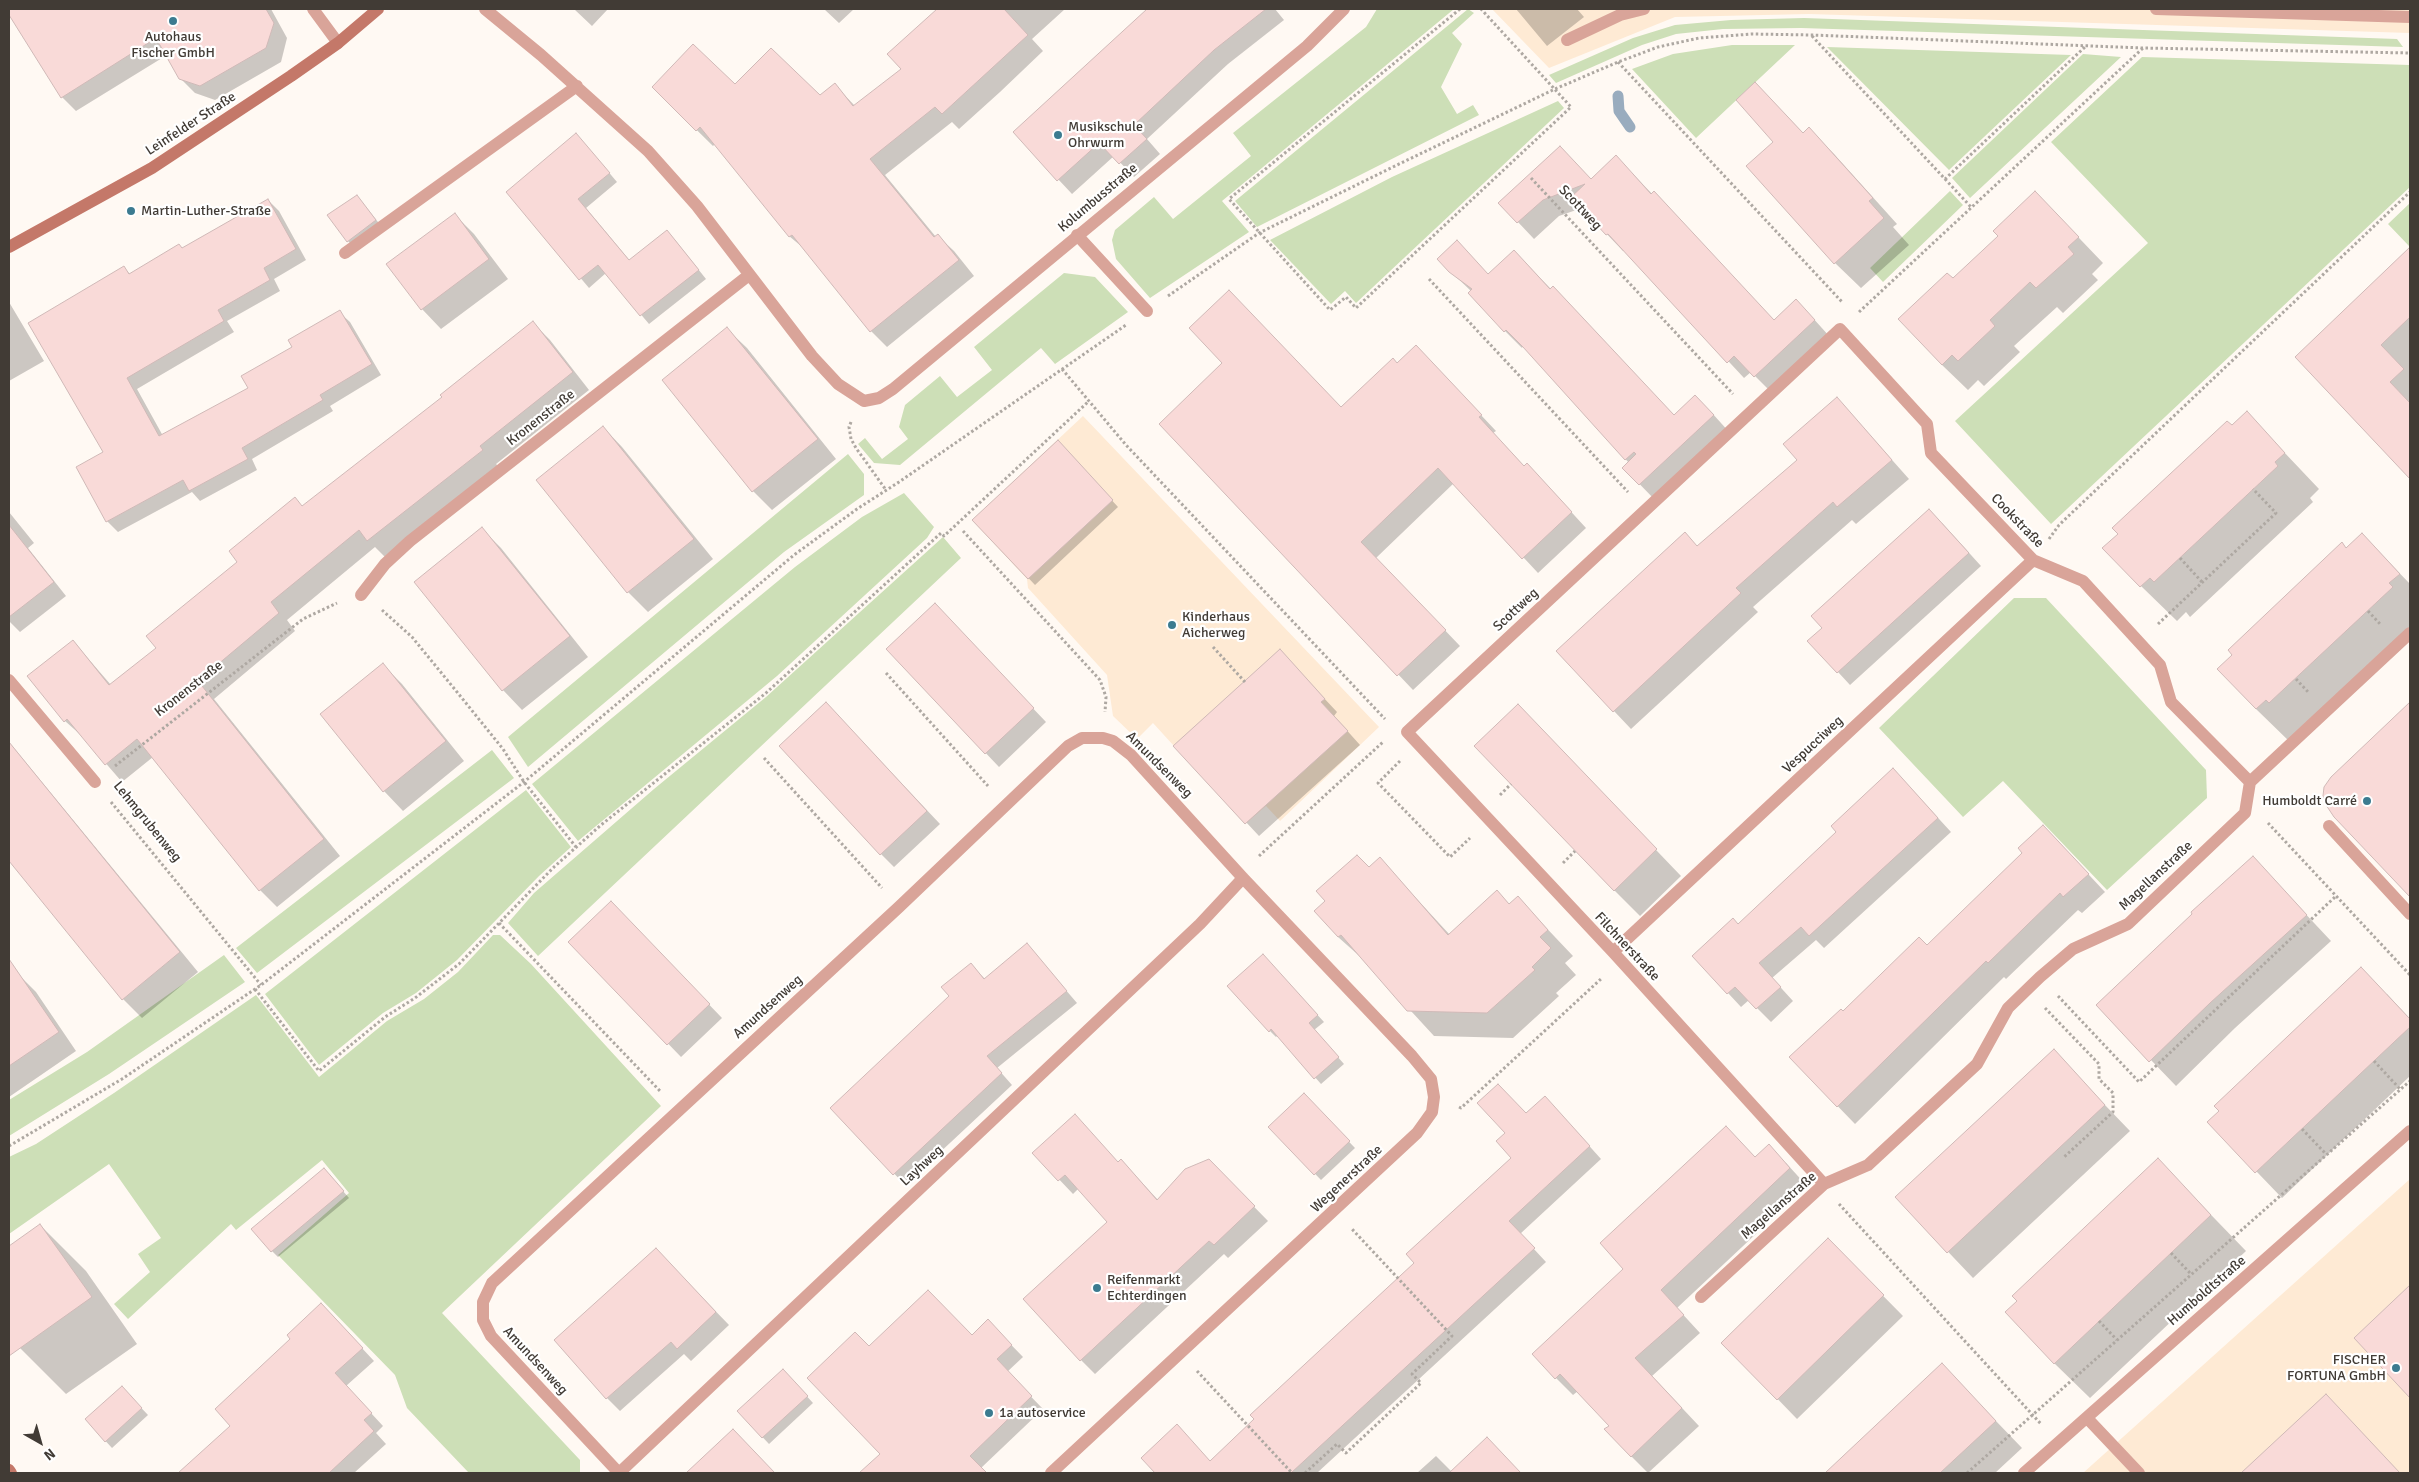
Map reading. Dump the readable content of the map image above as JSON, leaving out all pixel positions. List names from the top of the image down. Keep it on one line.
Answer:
{"streets":{"main road":["Leinfelder Straße"],"street":["Kolumbusstraße","Scottweg","Kronenstraße","Cookstraße","Vespucciweg","Amundsenweg","Lehmgrubenweg","Magellanstraße","Filchnerstraße","Layhweg","Wegenerstraße","Humboldtstraße"]},"crossings":[["Scottweg","Cookstraße"],["Scottweg","Filchnerstraße"],["Kronenstraße","Lehmgrubenweg"],["Cookstraße","Vespucciweg"],["Vespucciweg","Filchnerstraße"],["Amundsenweg","Layhweg"],["Magellanstraße","Filchnerstraße"]],"places":["Autohaus Fischer GmbH","Musikschule Ohrwurm","Martin-Luther-Straße","Kinderhaus Aicherweg","Humboldt Carré","Reifenmarkt Echterdingen","FISCHER FORTUNA GmbH","1a autoservice"],"north":"bottom right"}
